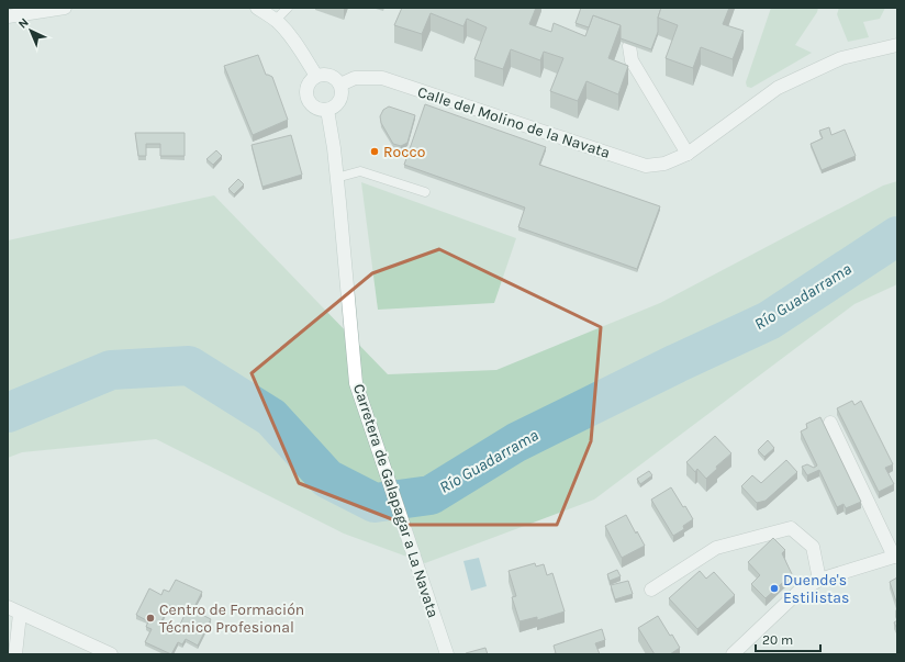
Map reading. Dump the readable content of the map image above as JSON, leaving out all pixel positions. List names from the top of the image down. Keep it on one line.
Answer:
{"streets":{"street":["Calle del Molino de la Navata","Carretera de Galapagar a La Navata"]},"crossings":[["Calle del Molino de la Navata","Carretera de Galapagar a La Navata"]],"water":["Río Guadarrama"],"places":["Rocco","Duende's Estilistas","Centro de Formación Técnico Profesional"],"scale_bar":"20 m","north":"top left"}
